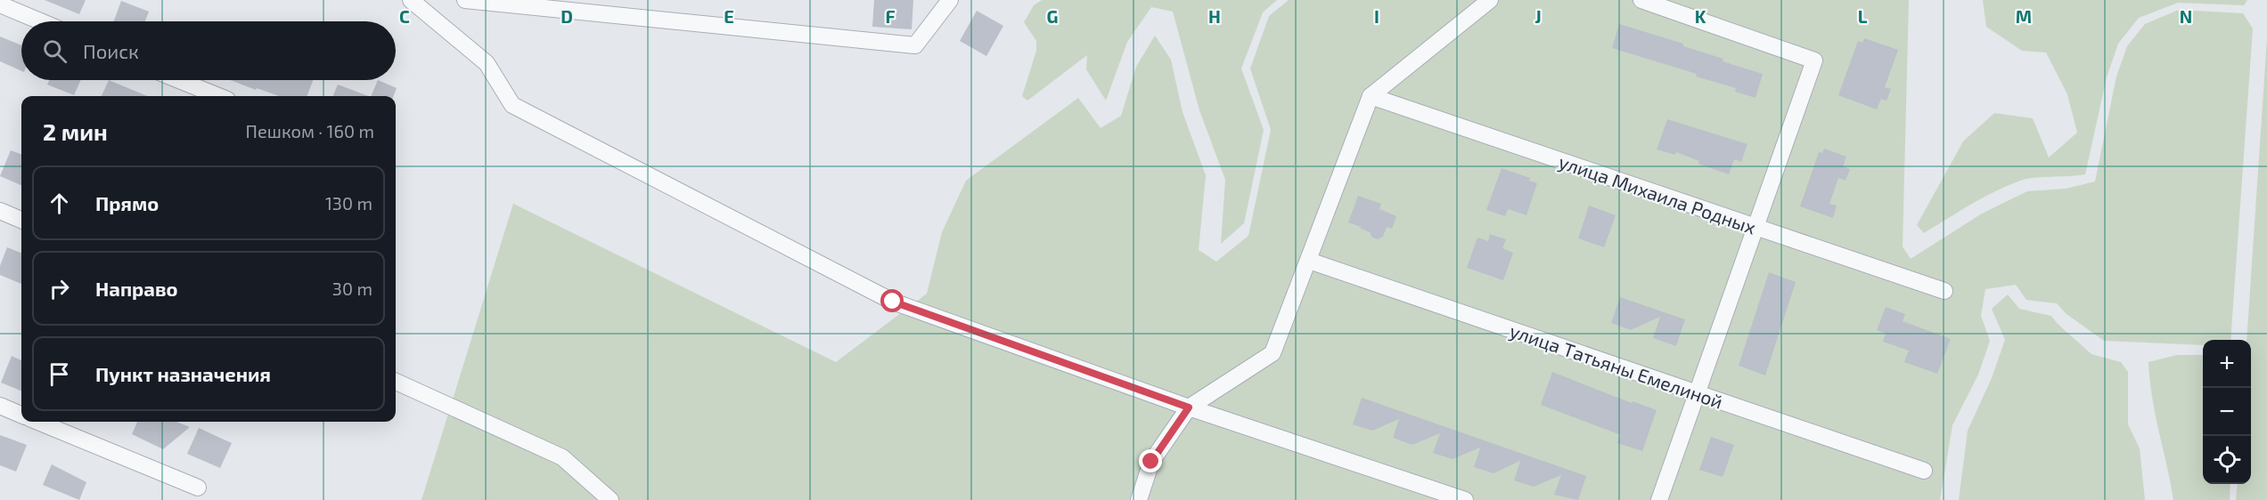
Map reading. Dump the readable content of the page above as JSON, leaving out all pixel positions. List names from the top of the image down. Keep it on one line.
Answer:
{"streets":{"street":["улица Михаила Родных","улица Татьяны Емелиной"]},"page":{"search":"Поиск","heading":["2 мин","Пешком · 160 m"],"list":[["Прямо","130 m"],["Направо","30 m"],"Пункт назначения"],"map_buttons":["+","−"]},"grid":{"columns":["C","D","E","F","G","H","I","J","K","L","M","N"]}}
